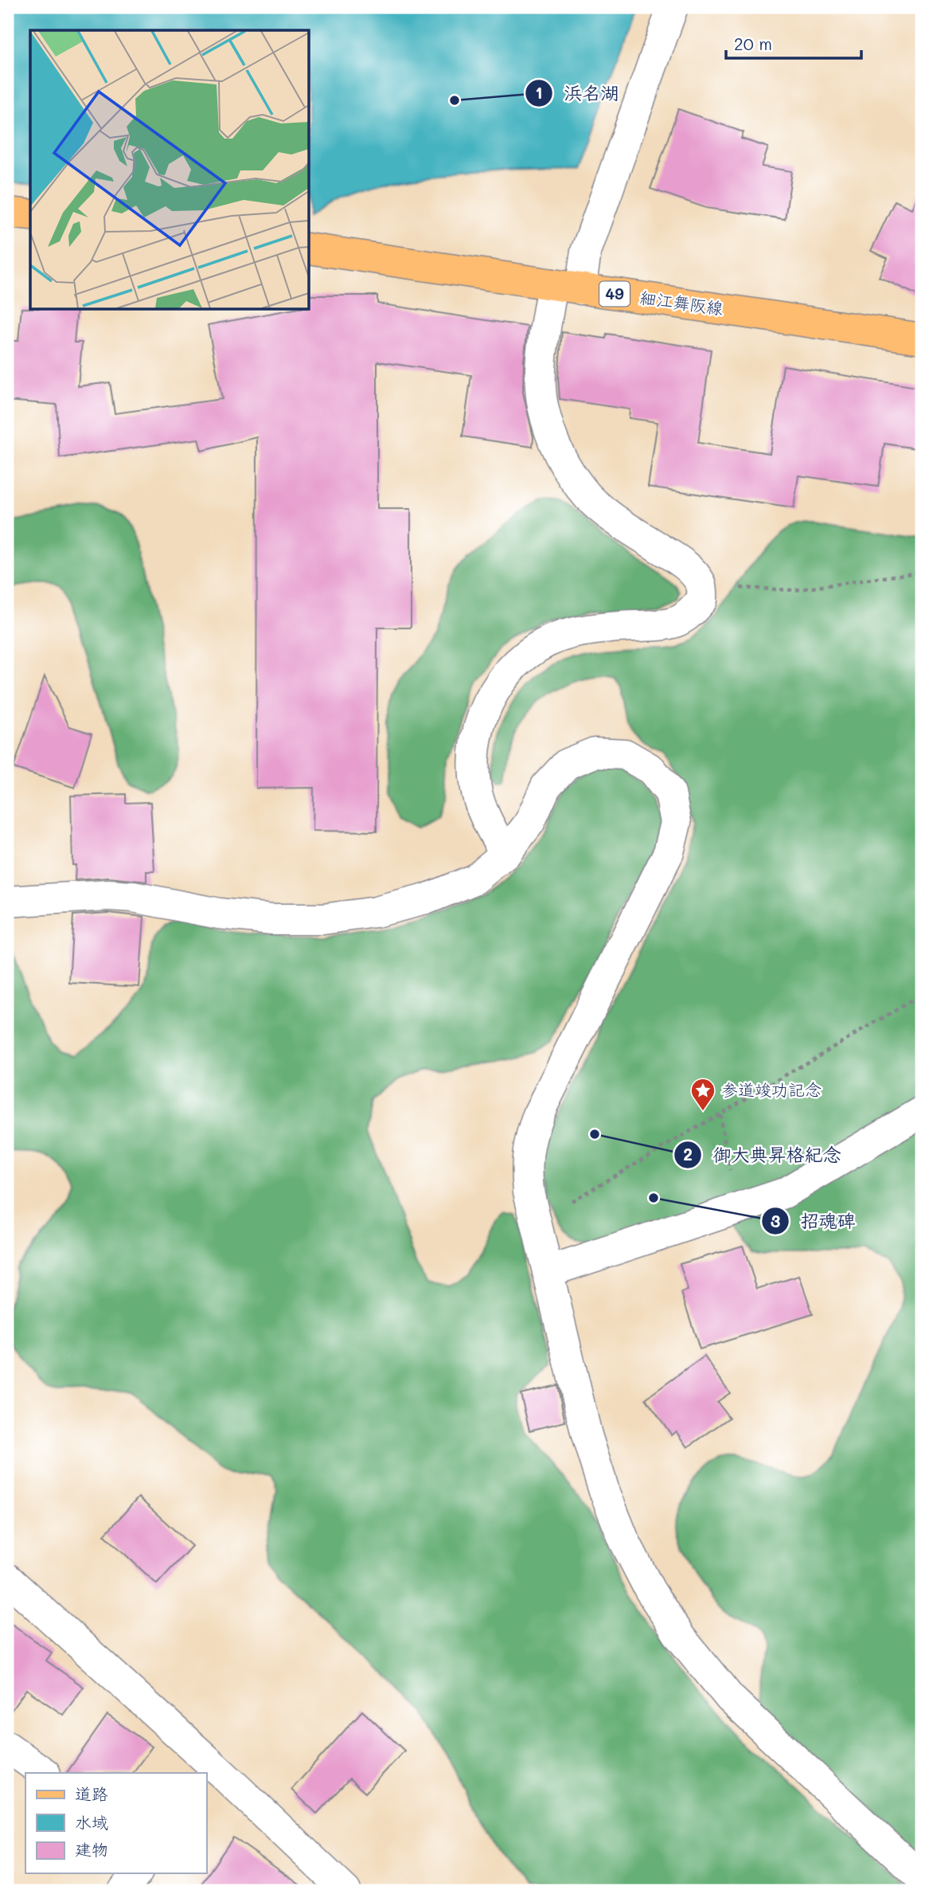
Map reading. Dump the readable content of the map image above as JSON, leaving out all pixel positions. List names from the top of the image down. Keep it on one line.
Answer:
{"streets":{"main road":["49","細江舞阪線"]},"places":{"other":["浜名湖","御大典昇格紀念","招魂碑"],"place":["参道竣功記念"]},"legend":["道路","水域","建物"],"scale_bar":"20 m"}
